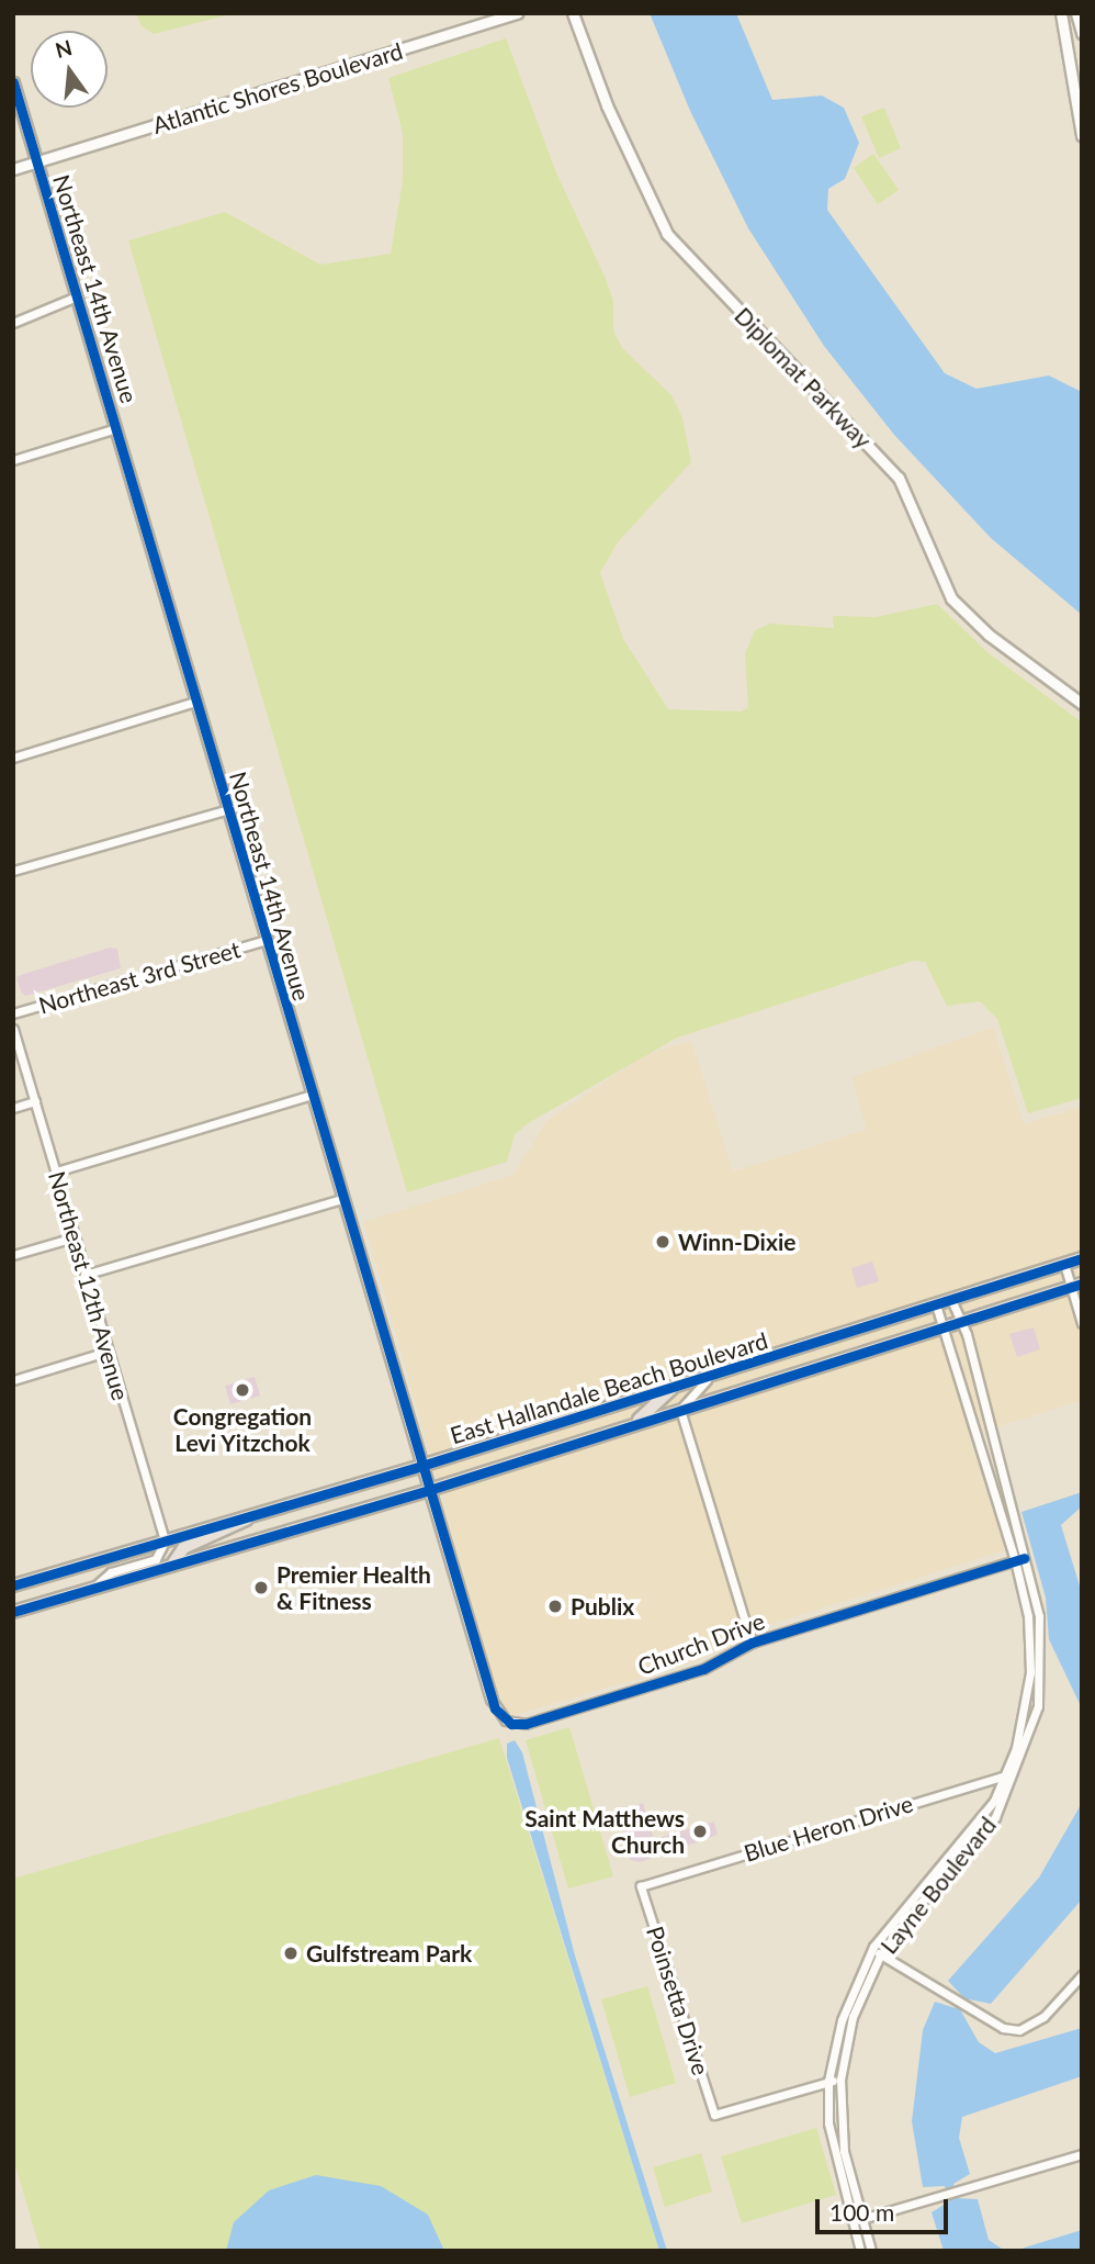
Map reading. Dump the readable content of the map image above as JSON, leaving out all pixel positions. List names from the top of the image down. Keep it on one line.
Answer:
{"streets":{"main road":["East Hallandale Beach Boulevard"],"street":["Atlantic Shores Boulevard","Northeast 14th Avenue","Diplomat Parkway","Northeast 3rd Street","Northeast 12th Avenue","Church Drive","Blue Heron Drive","Layne Boulevard","Poinsetta Drive"]},"crossings":[["Atlantic Shores Boulevard","Northeast 14th Avenue"],["Northeast 14th Avenue","Northeast 3rd Street"],["Northeast 14th Avenue","East Hallandale Beach Boulevard"],["Northeast 14th Avenue","Church Drive"],["Northeast 12th Avenue","East Hallandale Beach Boulevard"],["East Hallandale Beach Boulevard","Layne Boulevard"],["Church Drive","Layne Boulevard"],["Blue Heron Drive","Layne Boulevard"],["Blue Heron Drive","Poinsetta Drive"],["Layne Boulevard","Poinsetta Drive"]],"places":["Winn-Dixie","Congregation Levi Yitzchok","Premier Health & Fitness","Publix","Saint Matthews Church","Gulfstream Park"],"scale_bar":"100 m","north":"top"}
